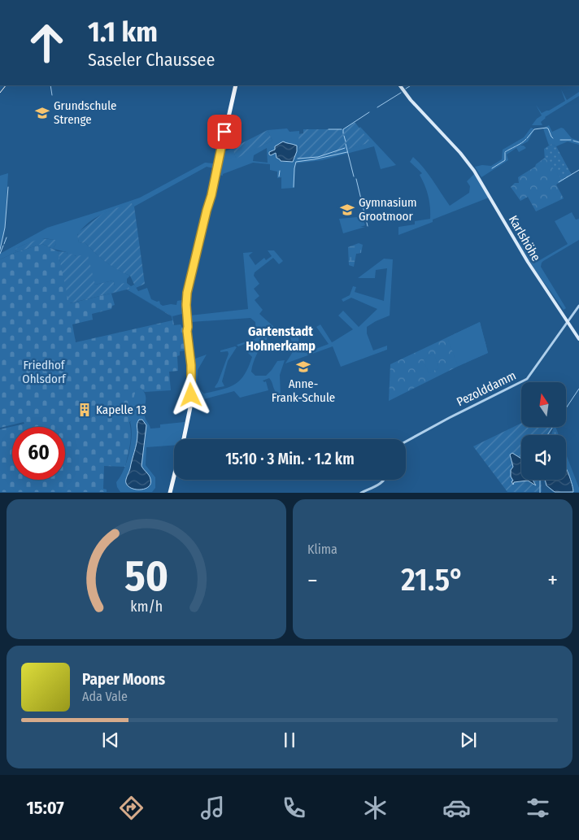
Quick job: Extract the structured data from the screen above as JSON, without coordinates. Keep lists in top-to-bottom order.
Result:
{
  "streets": {
    "main road": ["Karlshöhe"],
    "street": ["Pezolddamm"]
  },
  "crossings": [
    ["Karlshöhe", "Pezolddamm"]
  ],
  "districts": ["Gartenstadt Hohnerkamp"],
  "parks": ["Friedhof Ohlsdorf"],
  "places": {
    "school or university": ["Grundschule Strenge", "Gymnasium Grootmoor", "Anne- Frank-Schule"],
    "building": ["Kapelle 13"]
  },
  "north": "top",
  "page": {
    "turn": ["1.1 km", "Saseler Chaussee"],
    "limit": "60",
    "trip": "15:10 · 3 Min. · 1.2 km",
    "tile": "Klima",
    "heat": ["−", "21.5°", "+"],
    "song": ["Paper Moons", "Ada Vale"],
    "tabs": "15:07",
    "gauge": ["50", "km/h"]
  }
}
